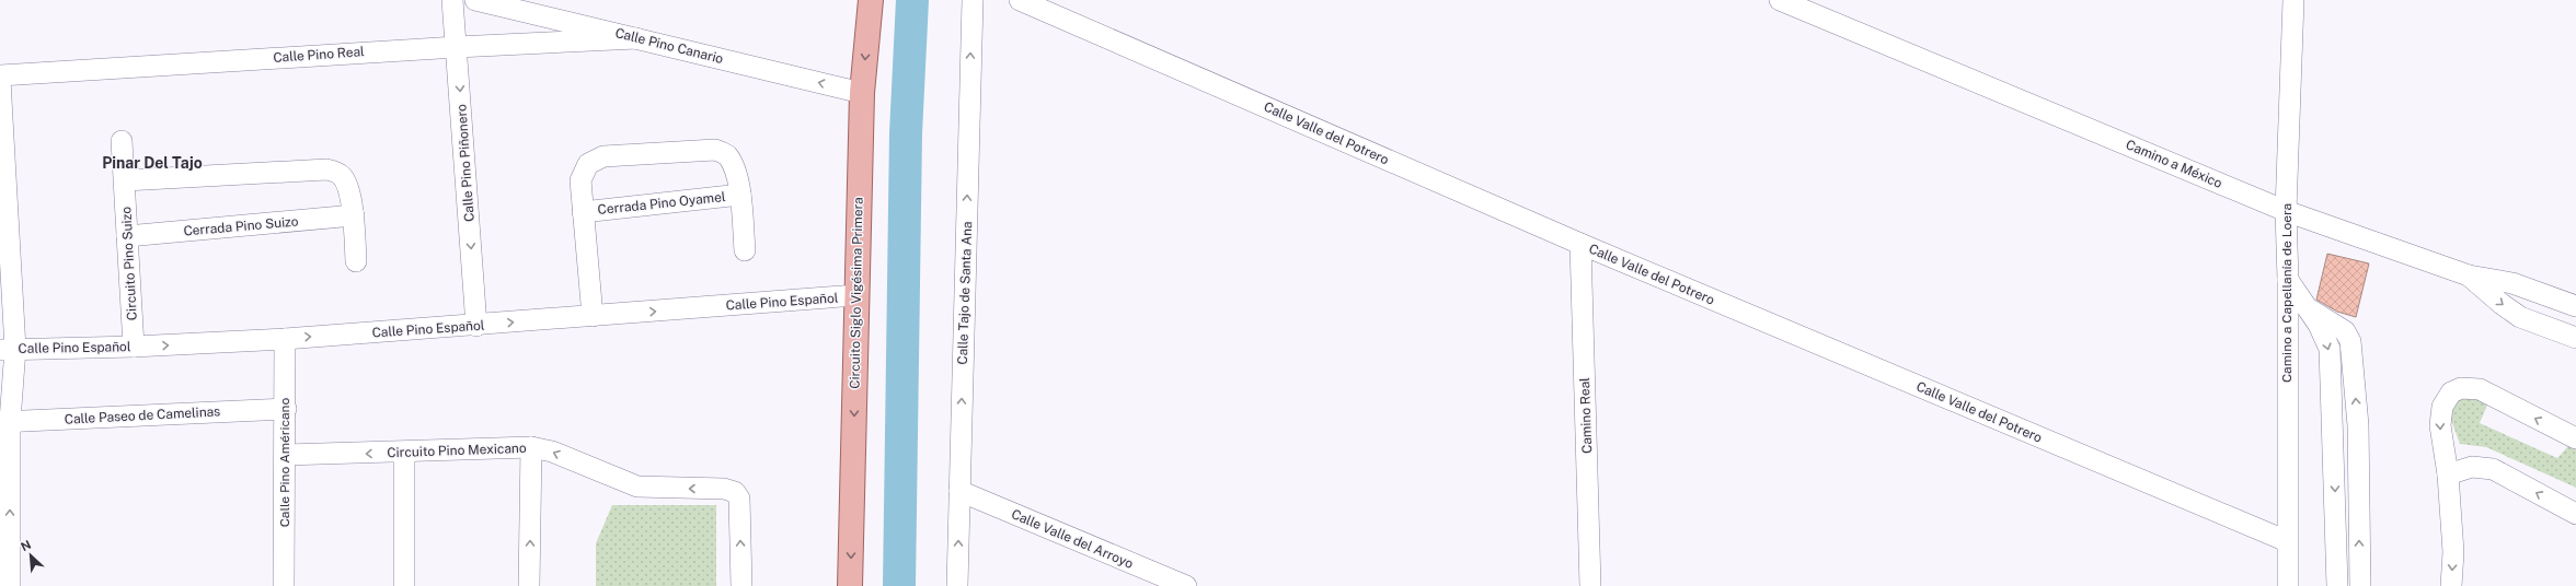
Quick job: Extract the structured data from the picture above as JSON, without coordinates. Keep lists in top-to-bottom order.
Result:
{
  "streets": {
    "main road": ["Circuito Siglo Vigésima Primera"],
    "street": [
      "Calle Pino Canario",
      "Calle Pino Real",
      "Calle Valle del Potrero",
      "Calle Pino Piñonero",
      "Camino a México",
      "Cerrada Pino Oyamel",
      "Cerrada Pino Suizo",
      "Circuito Pino Suizo",
      "Calle Tajo de Santa Ana",
      "Camino a Capellanía de Loera",
      "Calle Pino Español",
      "Calle Paseo de Camelinas",
      "Camino Real",
      "Circuito Pino Mexicano",
      "Calle Pino Américano",
      "Calle Valle del Arroyo"
    ]
  },
  "crossings": [
    ["Calle Pino Canario", "Calle Pino Real"],
    ["Calle Pino Canario", "Circuito Siglo Vigésima Primera"],
    ["Calle Pino Real", "Calle Pino Piñonero"],
    ["Calle Valle del Potrero", "Camino a Capellanía de Loera"],
    ["Calle Valle del Potrero", "Camino Real"],
    ["Calle Pino Piñonero", "Calle Pino Español"],
    ["Camino a México", "Camino a Capellanía de Loera"],
    ["Cerrada Pino Oyamel", "Calle Pino Español"],
    ["Cerrada Pino Suizo", "Circuito Pino Suizo"],
    ["Circuito Pino Suizo", "Calle Pino Español"],
    ["Circuito Siglo Vigésima Primera", "Calle Pino Español"],
    ["Calle Tajo de Santa Ana", "Calle Valle del Arroyo"],
    ["Calle Pino Español", "Calle Pino Américano"],
    ["Calle Paseo de Camelinas", "Calle Pino Américano"],
    ["Circuito Pino Mexicano", "Calle Pino Américano"]
  ],
  "one_way": [
    "Calle Pino Canario",
    "Calle Pino Piñonero",
    "Circuito Siglo Vigésima Primera",
    "Calle Tajo de Santa Ana",
    "Calle Pino Español",
    "Circuito Pino Mexicano"
  ],
  "districts": ["Pinar Del Tajo"],
  "north": "top left"
}
